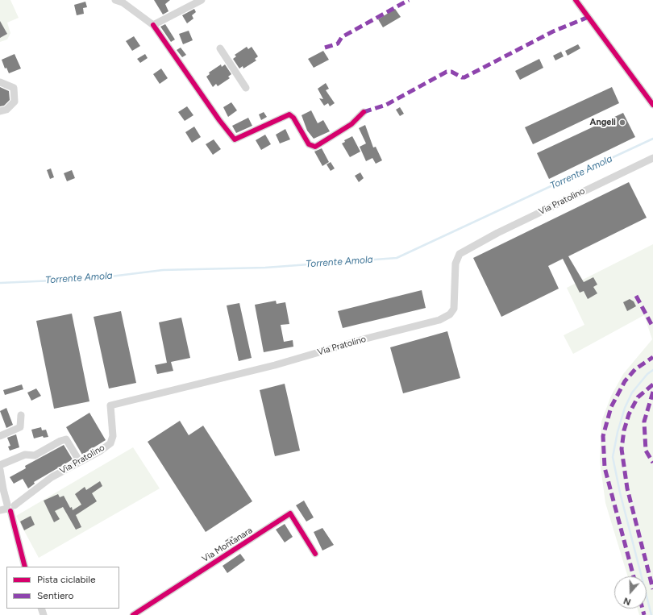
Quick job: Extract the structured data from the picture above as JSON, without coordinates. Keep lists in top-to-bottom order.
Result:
{
  "streets": {
    "street": ["Via Pratolino", "Via Montanara"]
  },
  "water": ["Torrente Amola"],
  "places": ["Angeli"],
  "legend": ["Pista ciclabile", "Sentiero"],
  "north": "bottom"
}
